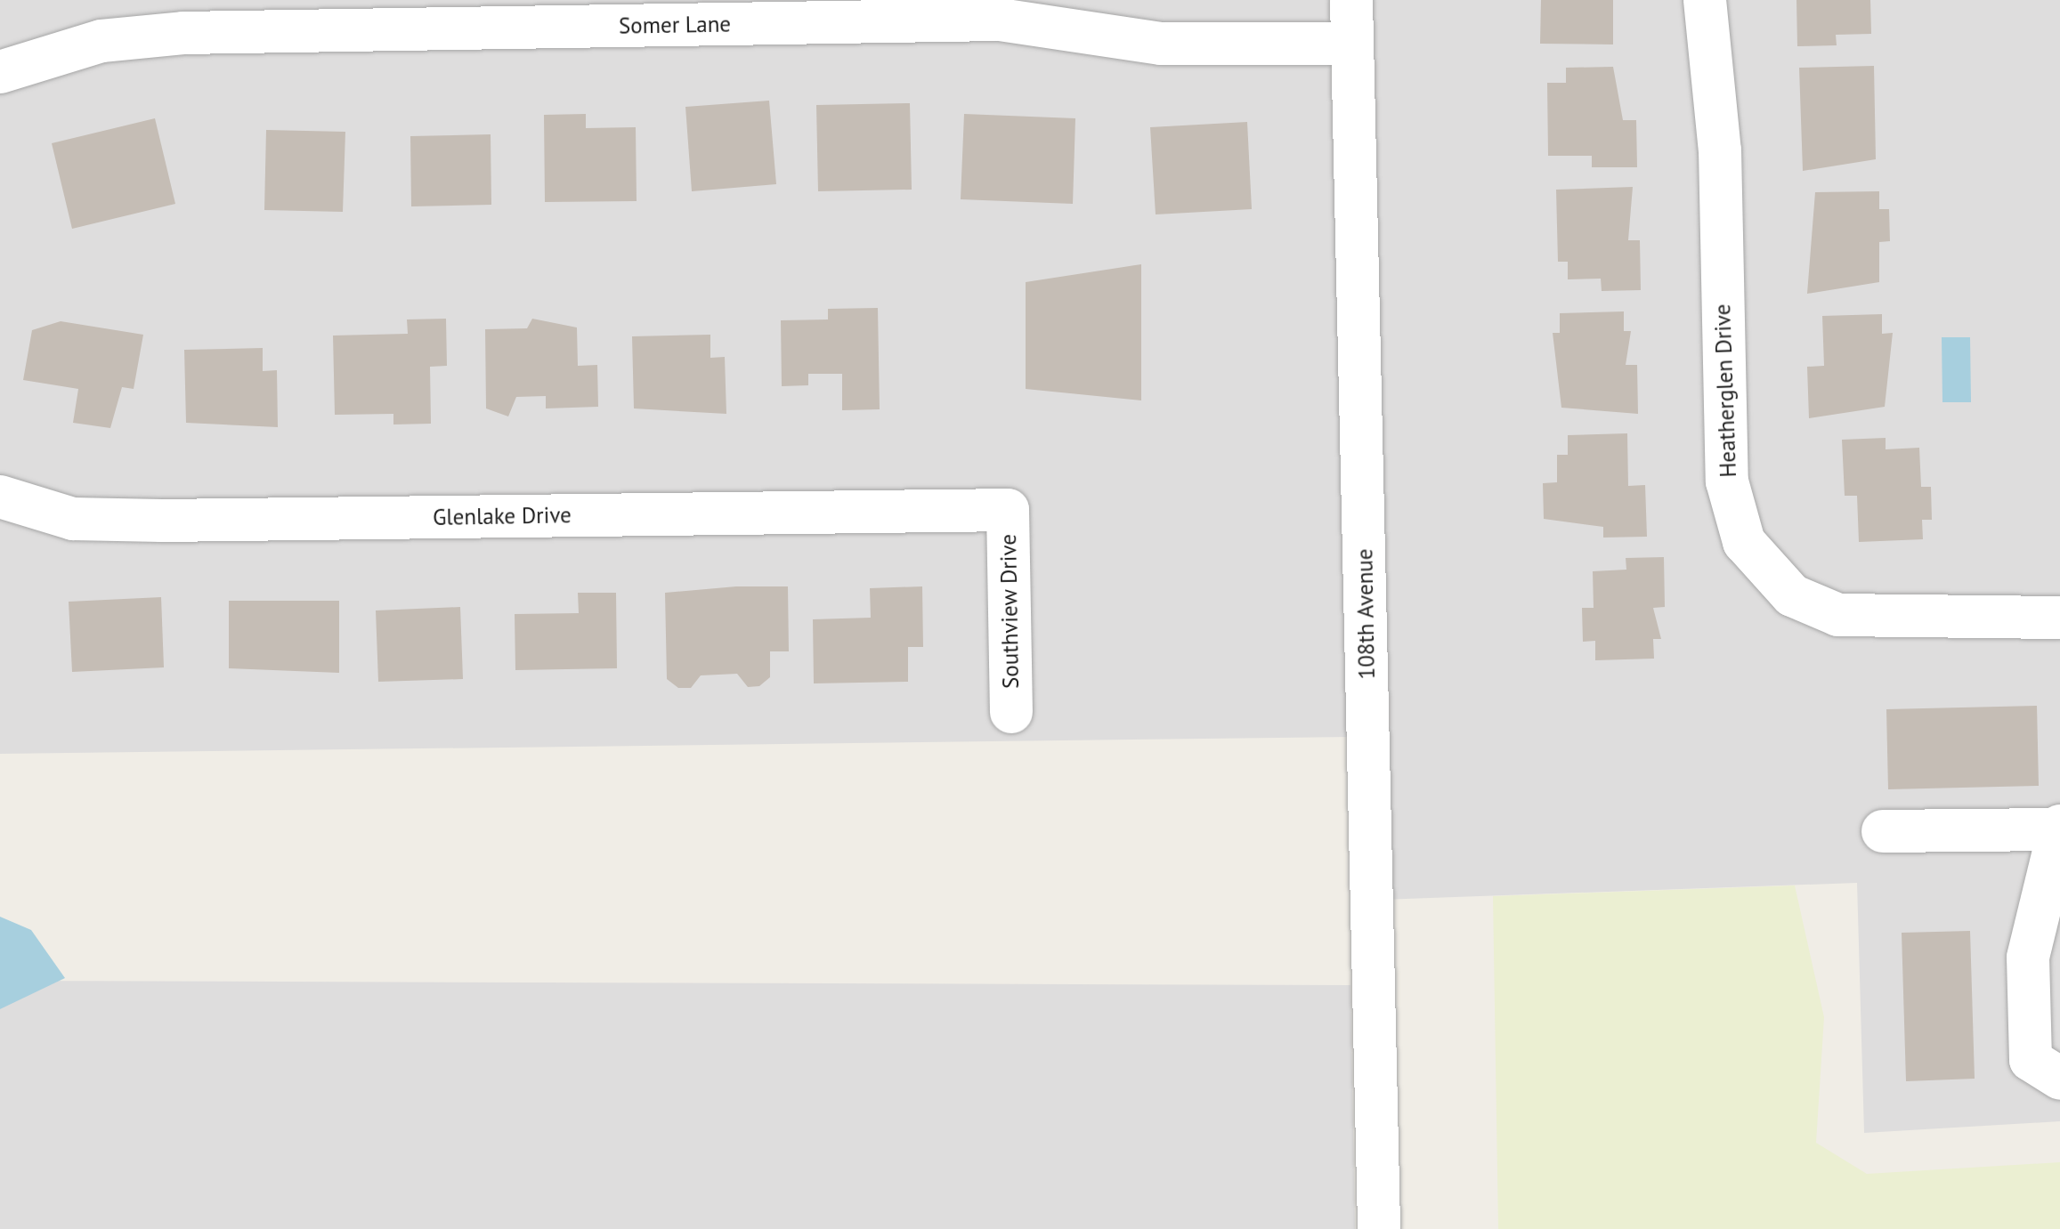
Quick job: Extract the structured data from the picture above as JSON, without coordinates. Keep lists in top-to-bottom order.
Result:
{
  "streets": {
    "street": [
      "Somer Lane",
      "Heatherglen Drive",
      "Glenlake Drive",
      "Southview Drive",
      "108th Avenue"
    ]
  },
  "crossings": [
    ["Somer Lane", "108th Avenue"],
    ["Glenlake Drive", "Southview Drive"]
  ]
}
